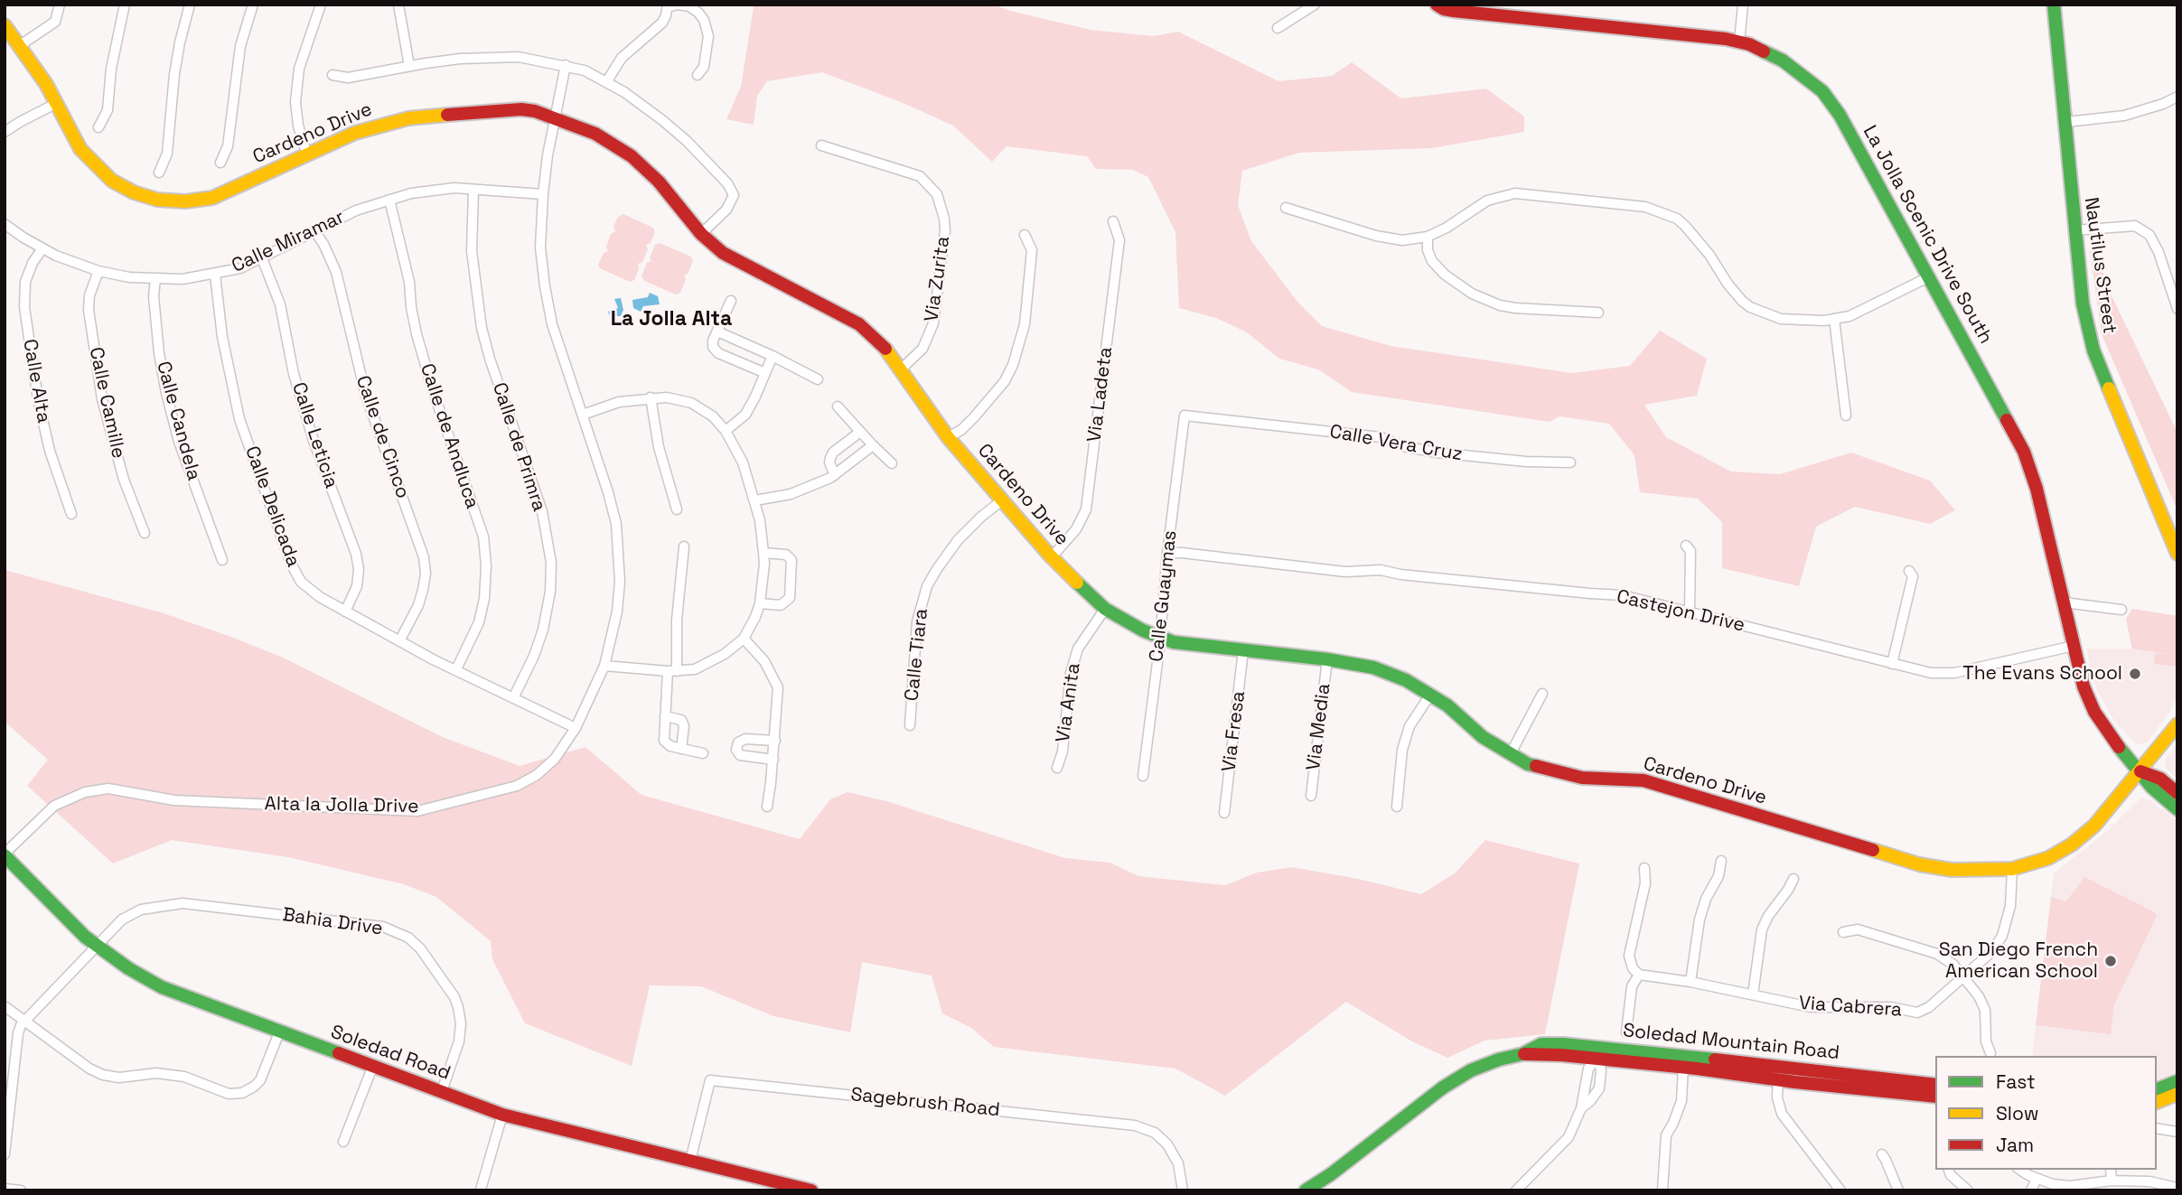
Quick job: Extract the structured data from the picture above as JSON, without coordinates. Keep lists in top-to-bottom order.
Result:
{
  "streets": {
    "street": [
      "Cardeno Drive",
      "La Jolla Scenic Drive South",
      "Calle Miramar",
      "Nautilus Street",
      "Via Zurita",
      "Calle Alta",
      "Via Ladeta",
      "Calle Camille",
      "Calle Candela",
      "Calle Leticia",
      "Calle de Andluca",
      "Calle de Cinco",
      "Calle Vera Cruz",
      "Calle de Primra",
      "Calle Delicada",
      "Calle Guaymas",
      "Castejon Drive",
      "Calle Tiara",
      "Via Anita",
      "Via Media",
      "Via Fresa",
      "Alta la Jolla Drive",
      "Bahia Drive",
      "Via Cabrera",
      "Soledad Mountain Road",
      "Soledad Road",
      "Sagebrush Road"
    ]
  },
  "crossings": [
    ["Cardeno Drive", "La Jolla Scenic Drive South"],
    ["Cardeno Drive", "Via Zurita"],
    ["Cardeno Drive", "Via Ladeta"],
    ["Cardeno Drive", "Calle Guaymas"],
    ["Cardeno Drive", "Calle Tiara"],
    ["Cardeno Drive", "Via Anita"],
    ["Cardeno Drive", "Via Media"],
    ["Cardeno Drive", "Via Fresa"],
    ["Cardeno Drive", "Alta la Jolla Drive"],
    ["Cardeno Drive", "Via Cabrera"],
    ["La Jolla Scenic Drive South", "Castejon Drive"],
    ["Calle Miramar", "Calle Alta"],
    ["Calle Miramar", "Calle Camille"],
    ["Calle Miramar", "Calle Candela"],
    ["Calle Miramar", "Calle Leticia"],
    ["Calle Miramar", "Calle de Andluca"],
    ["Calle Miramar", "Calle de Cinco"],
    ["Calle Miramar", "Calle de Primra"],
    ["Calle Miramar", "Calle Delicada"],
    ["Calle Miramar", "Alta la Jolla Drive"],
    ["Calle Leticia", "Calle Delicada"],
    ["Calle de Andluca", "Calle Delicada"],
    ["Calle de Cinco", "Calle Delicada"],
    ["Calle Vera Cruz", "Calle Guaymas"],
    ["Calle de Primra", "Calle Delicada"],
    ["Calle Delicada", "Alta la Jolla Drive"],
    ["Calle Guaymas", "Castejon Drive"],
    ["Alta la Jolla Drive", "Soledad Road"],
    ["Bahia Drive", "Soledad Road"],
    ["Soledad Road", "Sagebrush Road"]
  ],
  "districts": ["La Jolla Alta"],
  "places": ["The Evans School", "San Diego French American School"],
  "legend": ["Fast", "Slow", "Jam"]
}
